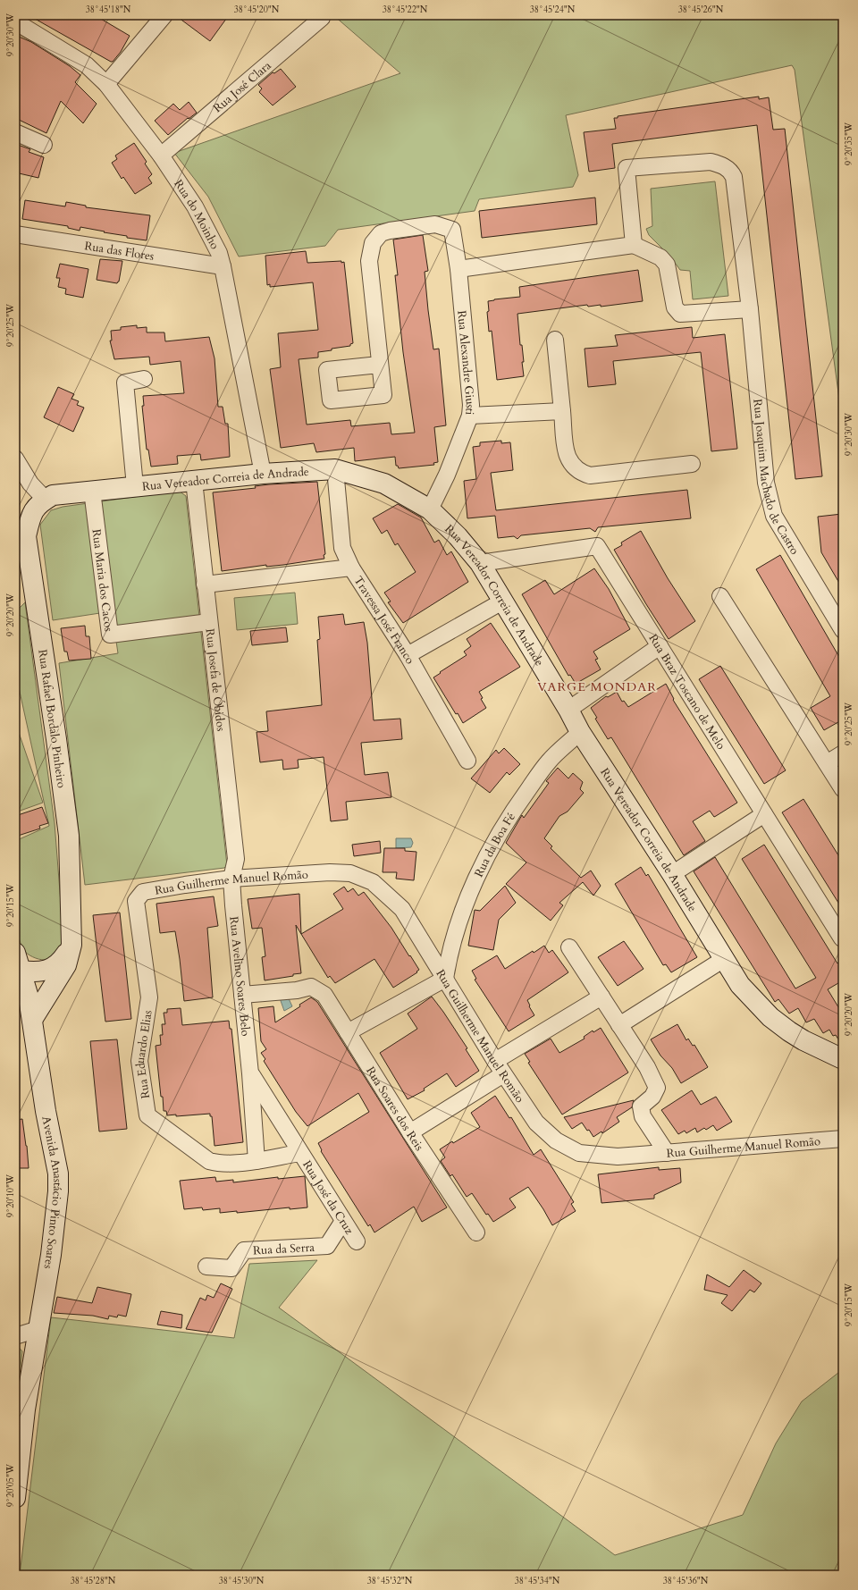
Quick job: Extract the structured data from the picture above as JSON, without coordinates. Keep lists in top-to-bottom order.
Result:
{
  "streets": {
    "street": [
      "Rua José Clara",
      "Rua do Moinho",
      "Rua das Flores",
      "Rua Alexandre Giusti",
      "Rua Joaquim Machado de Castro",
      "Rua Vereador Correia de Andrade",
      "Rua Maria dos Cacos",
      "Travessa José Franco",
      "Rua Josefa de Óbidos",
      "Rua Braz Toscano de Melo",
      "Rua Rafael Bordalo Pinheiro",
      "Rua da Boa Fé",
      "Rua Guilherme Manuel Romão",
      "Rua Avelino Soares Belo",
      "Rua Eduardo Elias",
      "Rua Soares dos Reis",
      "Avenida Anastácio Pinto Soares",
      "Rua José da Cruz",
      "Rua da Serra"
    ]
  },
  "crossings": [
    ["Rua José Clara", "Rua do Moinho"],
    ["Rua do Moinho", "Rua das Flores"],
    ["Rua do Moinho", "Rua Vereador Correia de Andrade"],
    ["Rua Alexandre Giusti", "Rua Vereador Correia de Andrade"],
    ["Rua Vereador Correia de Andrade", "Rua Maria dos Cacos"],
    ["Rua Vereador Correia de Andrade", "Travessa José Franco"],
    ["Rua Vereador Correia de Andrade", "Rua Josefa de Óbidos"],
    ["Rua Vereador Correia de Andrade", "Rua Braz Toscano de Melo"],
    ["Rua Vereador Correia de Andrade", "Rua Rafael Bordalo Pinheiro"],
    ["Rua Vereador Correia de Andrade", "Rua da Boa Fé"],
    ["Rua Maria dos Cacos", "Rua Josefa de Óbidos"],
    ["Rua Josefa de Óbidos", "Rua Guilherme Manuel Romão"],
    ["Rua Josefa de Óbidos", "Rua Avelino Soares Belo"],
    ["Rua Rafael Bordalo Pinheiro", "Avenida Anastácio Pinto Soares"],
    ["Rua da Boa Fé", "Rua Guilherme Manuel Romão"],
    ["Rua Guilherme Manuel Romão", "Rua Avelino Soares Belo"],
    ["Rua Guilherme Manuel Romão", "Rua Eduardo Elias"],
    ["Rua Avelino Soares Belo", "Rua Eduardo Elias"],
    ["Rua Avelino Soares Belo", "Rua Soares dos Reis"],
    ["Rua Avelino Soares Belo", "Rua José da Cruz"],
    ["Rua Eduardo Elias", "Rua José da Cruz"],
    ["Rua José da Cruz", "Rua da Serra"]
  ],
  "districts": ["VARGE MONDAR"],
  "coordinates": [
    "38°45'18\"N",
    "38°45'20\"N",
    "38°45'22\"N",
    "38°45'24\"N",
    "38°45'26\"N",
    "9°20'30\"W",
    "9°20'35\"W",
    "9°20'25\"W",
    "9°20'20\"W",
    "9°20'15\"W",
    "9°20'10\"W",
    "9°20'05\"W",
    "38°45'28\"N",
    "38°45'30\"N",
    "38°45'32\"N",
    "38°45'34\"N",
    "38°45'36\"N"
  ]
}
